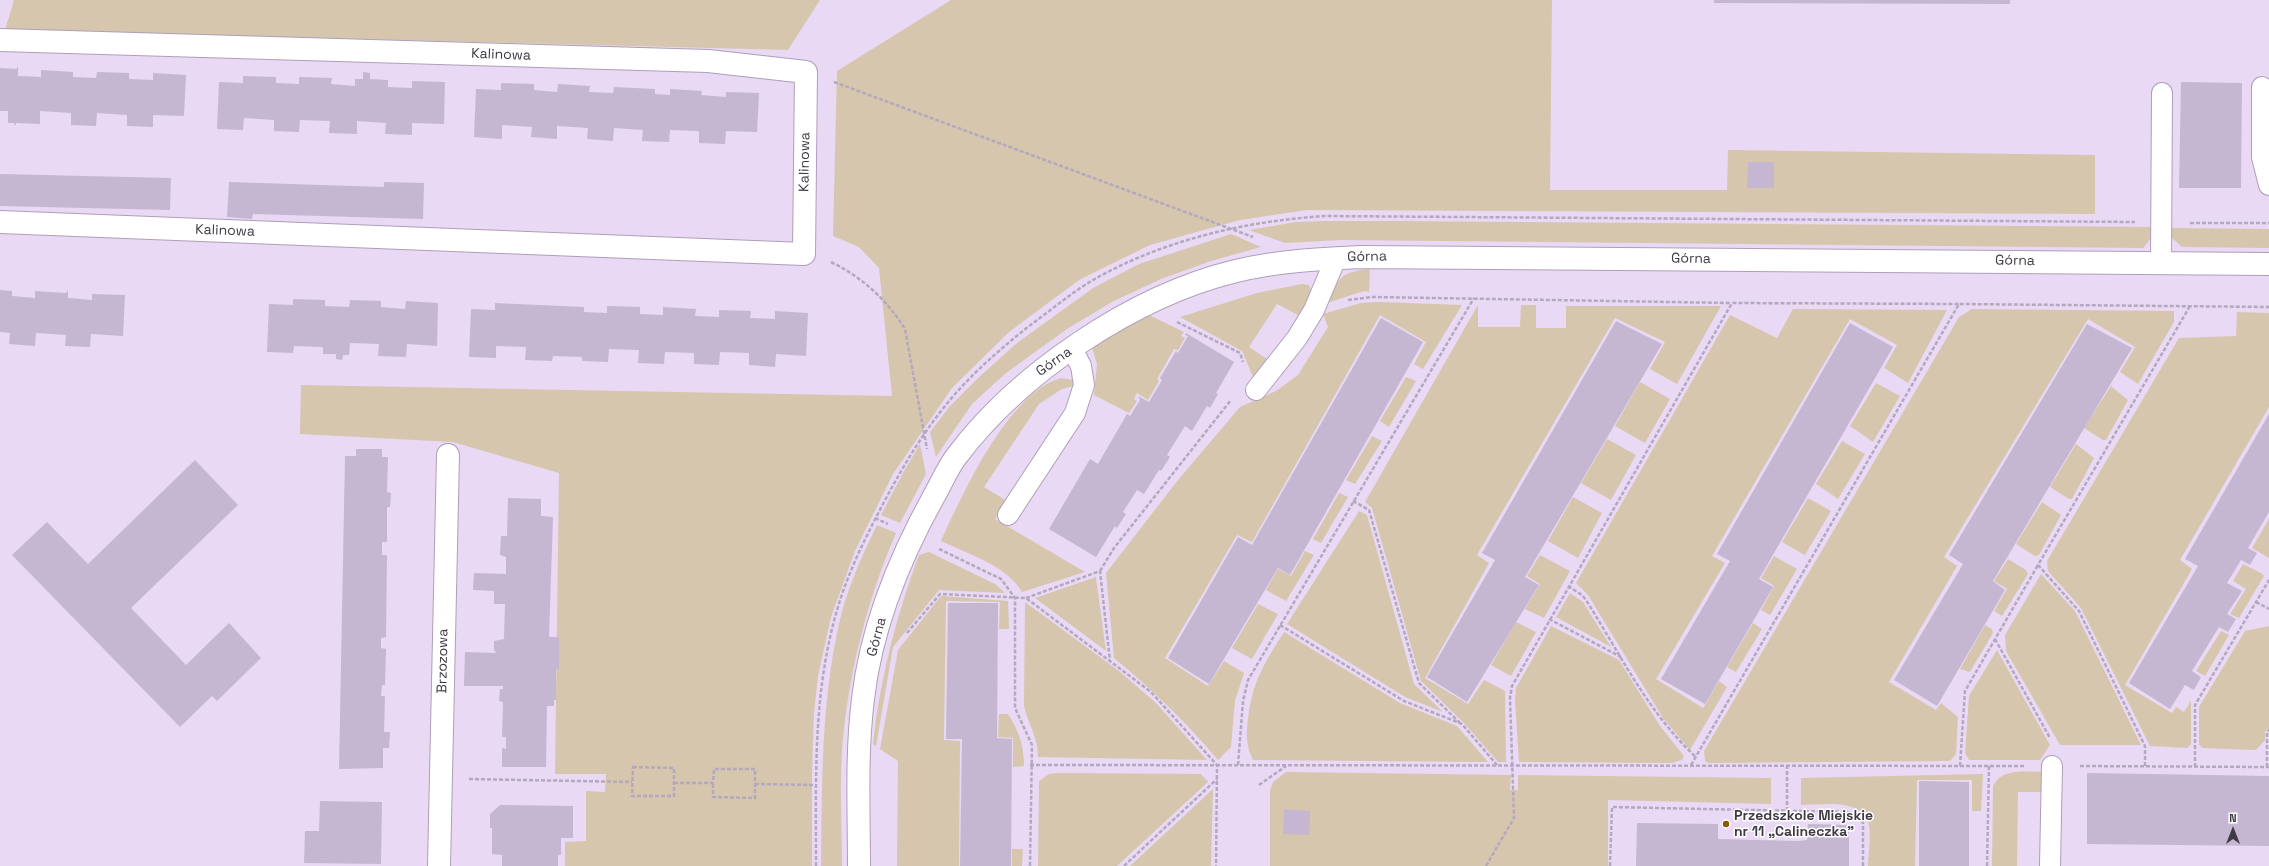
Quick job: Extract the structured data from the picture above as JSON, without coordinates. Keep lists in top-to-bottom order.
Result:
{
  "streets": {
    "street": ["Kalinowa", "Górna", "Brzozowa"]
  },
  "places": ["Przedszkole Miejskie nr 11 „Calineczka”"],
  "north": "top"
}
